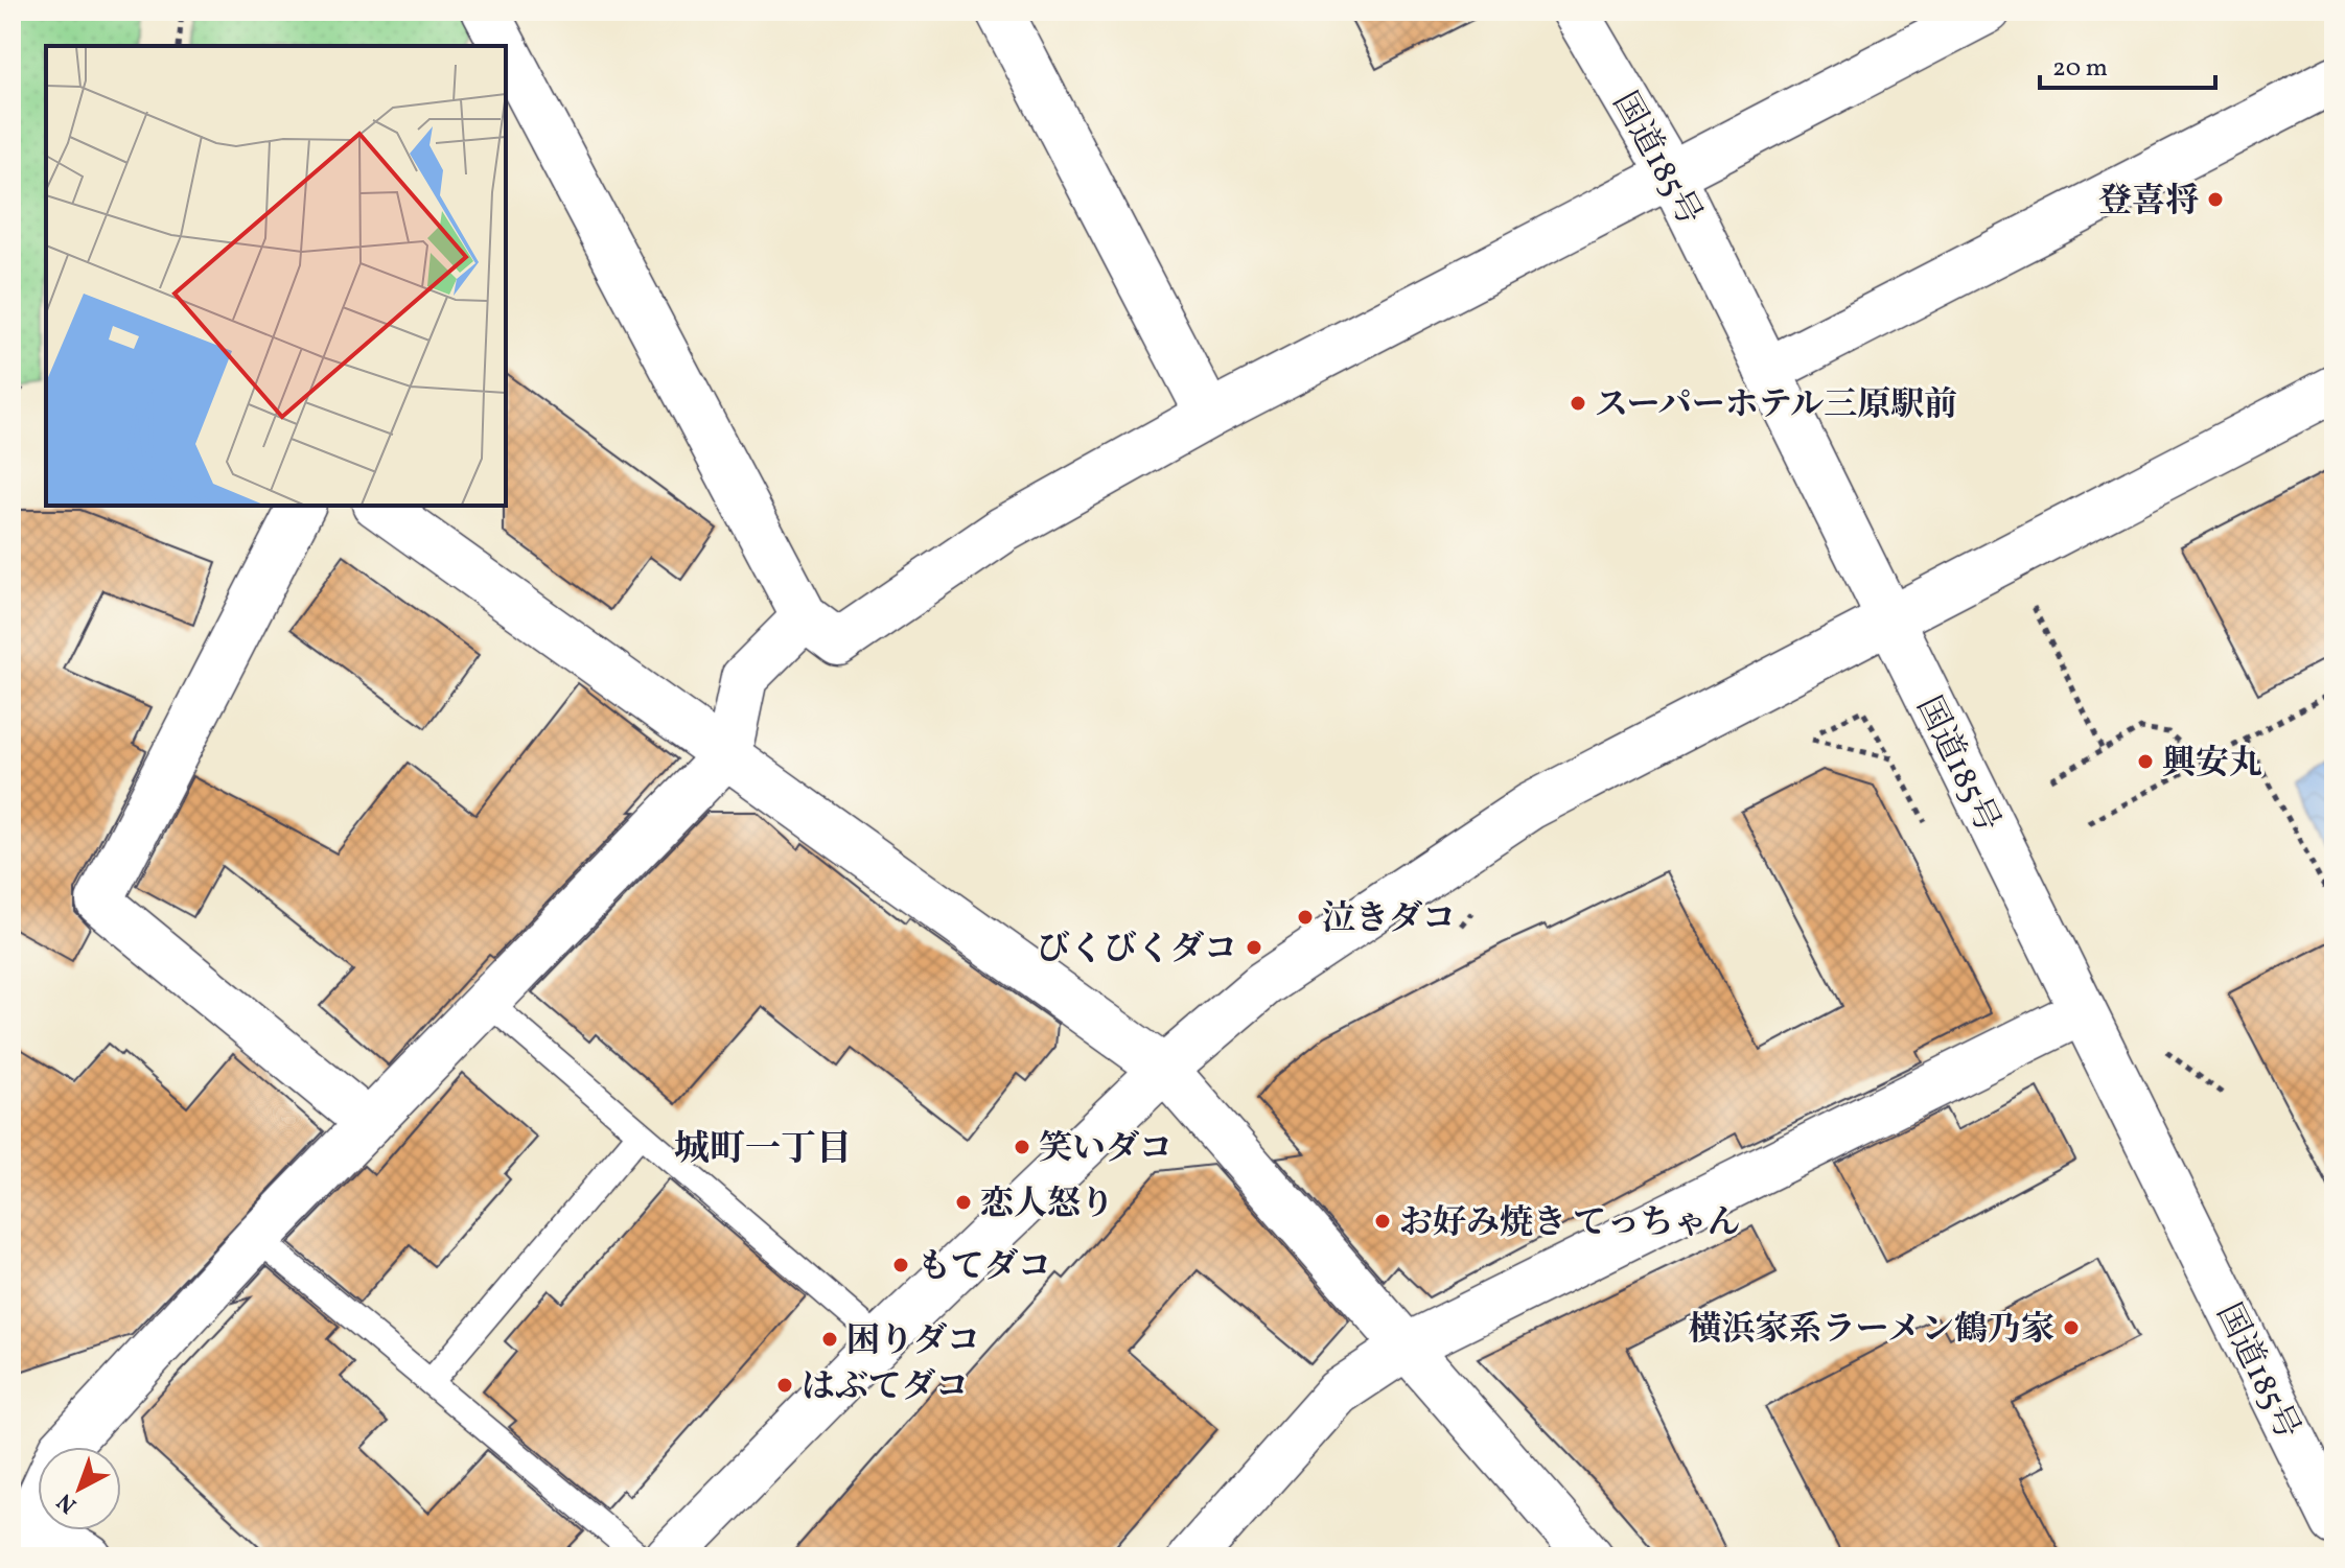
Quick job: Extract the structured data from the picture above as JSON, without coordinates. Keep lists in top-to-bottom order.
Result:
{
  "streets": {
    "main road": ["国道185号"]
  },
  "districts": ["城町一丁目"],
  "places": [
    "登喜将",
    "スーパーホテル三原駅前",
    "興安丸",
    "泣きダコ",
    "びくびくダコ",
    "笑いダコ",
    "恋人怒り",
    "お好み焼き てっちゃん",
    "もてダコ",
    "横浜家系ラーメン鶴乃家",
    "困りダコ",
    "はぶてダコ"
  ],
  "scale_bar": "20 m",
  "north": "bottom left"
}
